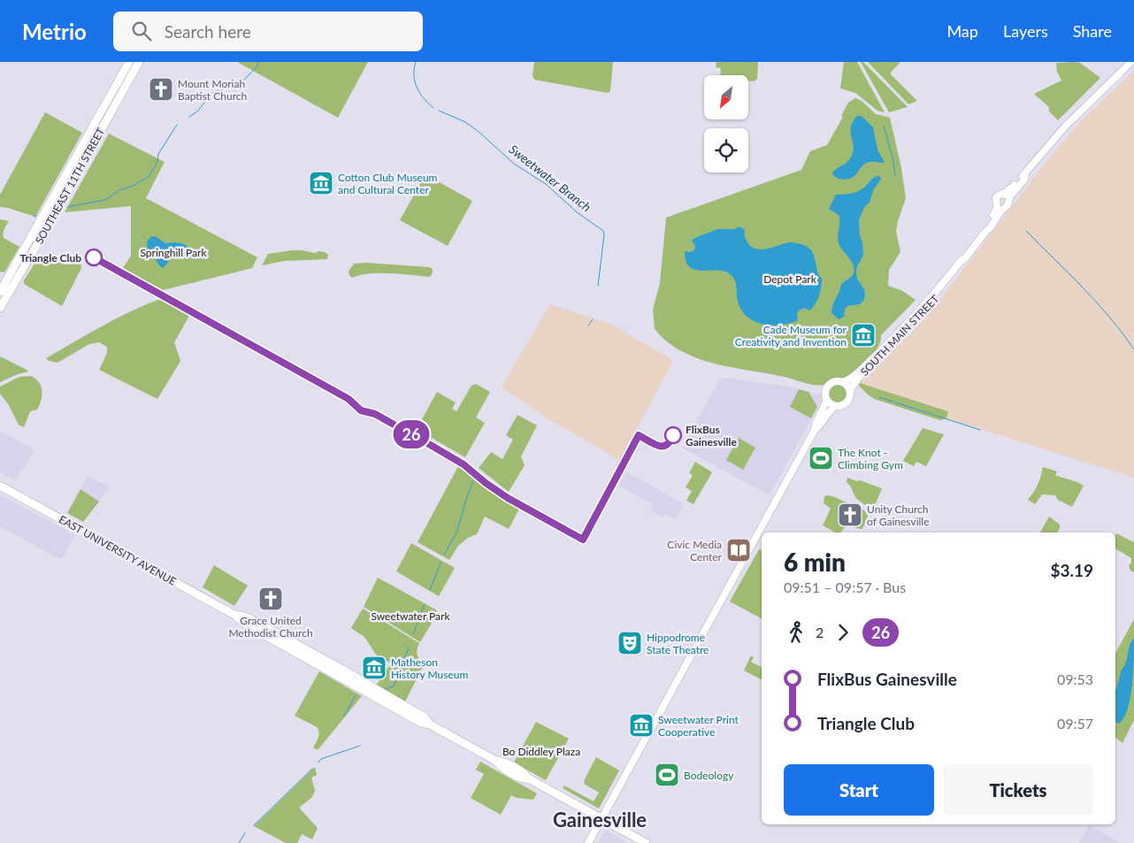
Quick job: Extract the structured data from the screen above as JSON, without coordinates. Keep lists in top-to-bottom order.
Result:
{
  "streets": {
    "main road": ["SOUTHEAST 11TH STREET", "SOUTH MAIN STREET", "EAST UNIVERSITY AVENUE"]
  },
  "districts": ["Gainesville"],
  "water": ["Sweetwater Branch"],
  "parks": [
    "Springhill Park",
    "Depot Park",
    "Sweetwater Park",
    "Bo Diddley Plaza"
  ],
  "places": {
    "church": ["Mount Moriah Baptist Church", "Unity Church of Gainesville", "Grace United Methodist Church"],
    "museum": [
      "Cotton Club Museum and Cultural Center",
      "Cade Museum for Creativity and Invention",
      "Matheson History Museum",
      "Sweetwater Print Cooperative"
    ],
    "other": ["Triangle Club", "FlixBus Gainesville"],
    "sports": ["The Knot - Climbing Gym", "Bodeology"],
    "library": ["Civic Media Center"],
    "theatre": ["Hippodrome State Theatre"]
  },
  "lines": ["bus line 26"],
  "north": "bottom left",
  "page": {
    "header": "Metrio",
    "search": "Search here",
    "nav": ["Map", "Layers", "Share"],
    "on_map": "26",
    "heading": ["6 min", "09:51 – 09:57 · Bus", "$3.19"],
    "legs": ["2", "26"],
    "list": [
      {
        "name": "FlixBus Gainesville",
        "value": "09:53"
      },
      {
        "name": "Triangle Club",
        "value": "09:57"
      }
    ],
    "buttons": ["Start", "Tickets"]
  }
}
